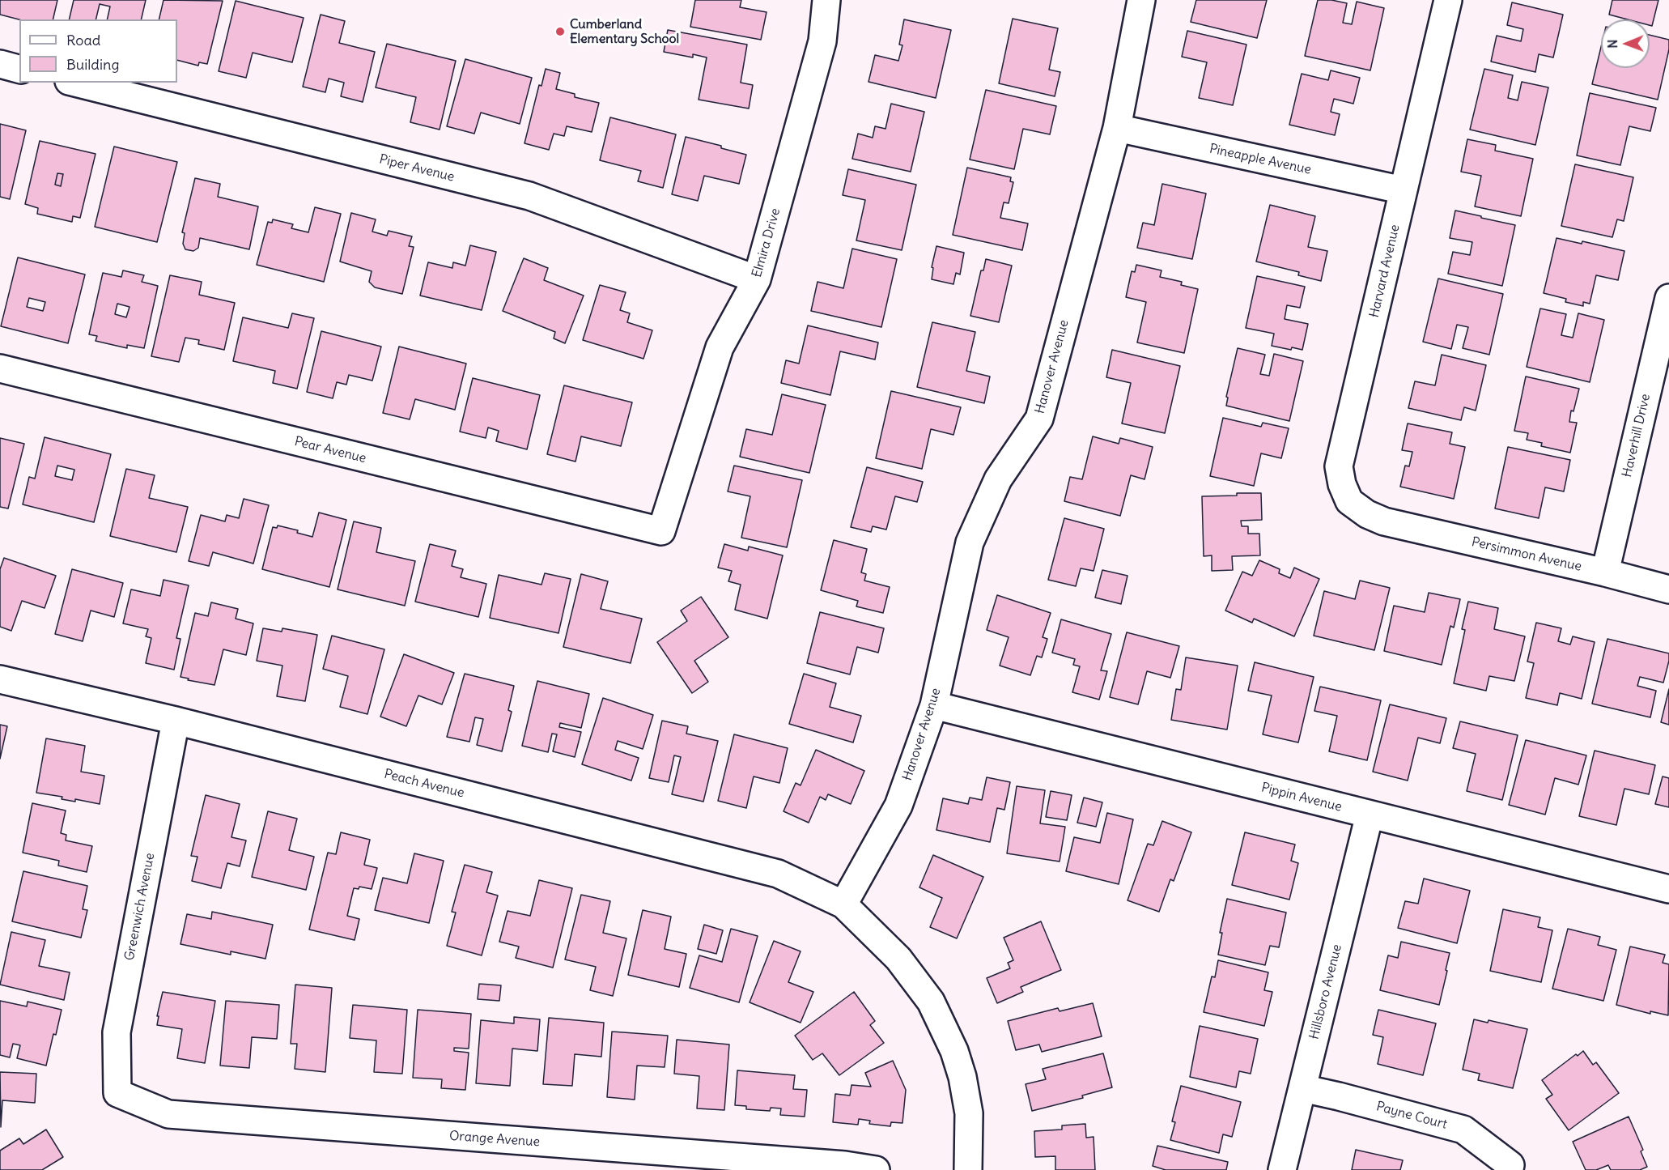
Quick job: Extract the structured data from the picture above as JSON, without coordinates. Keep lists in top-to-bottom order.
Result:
{
  "streets": {
    "street": [
      "Pineapple Avenue",
      "Piper Avenue",
      "Elmira Drive",
      "Harvard Avenue",
      "Hanover Avenue",
      "Haverhill Drive",
      "Pear Avenue",
      "Persimmon Avenue",
      "Peach Avenue",
      "Pippin Avenue",
      "Greenwich Avenue",
      "Hillsboro Avenue",
      "Payne Court",
      "Orange Avenue"
    ]
  },
  "crossings": [
    ["Pineapple Avenue", "Harvard Avenue"],
    ["Pineapple Avenue", "Hanover Avenue"],
    ["Piper Avenue", "Elmira Drive"],
    ["Elmira Drive", "Pear Avenue"],
    ["Harvard Avenue", "Persimmon Avenue"],
    ["Hanover Avenue", "Peach Avenue"],
    ["Hanover Avenue", "Pippin Avenue"],
    ["Haverhill Drive", "Persimmon Avenue"],
    ["Peach Avenue", "Greenwich Avenue"],
    ["Pippin Avenue", "Hillsboro Avenue"],
    ["Greenwich Avenue", "Orange Avenue"],
    ["Hillsboro Avenue", "Payne Court"]
  ],
  "places": ["Cumberland Elementary School"],
  "legend": ["Road", "Building"],
  "north": "left"
}
